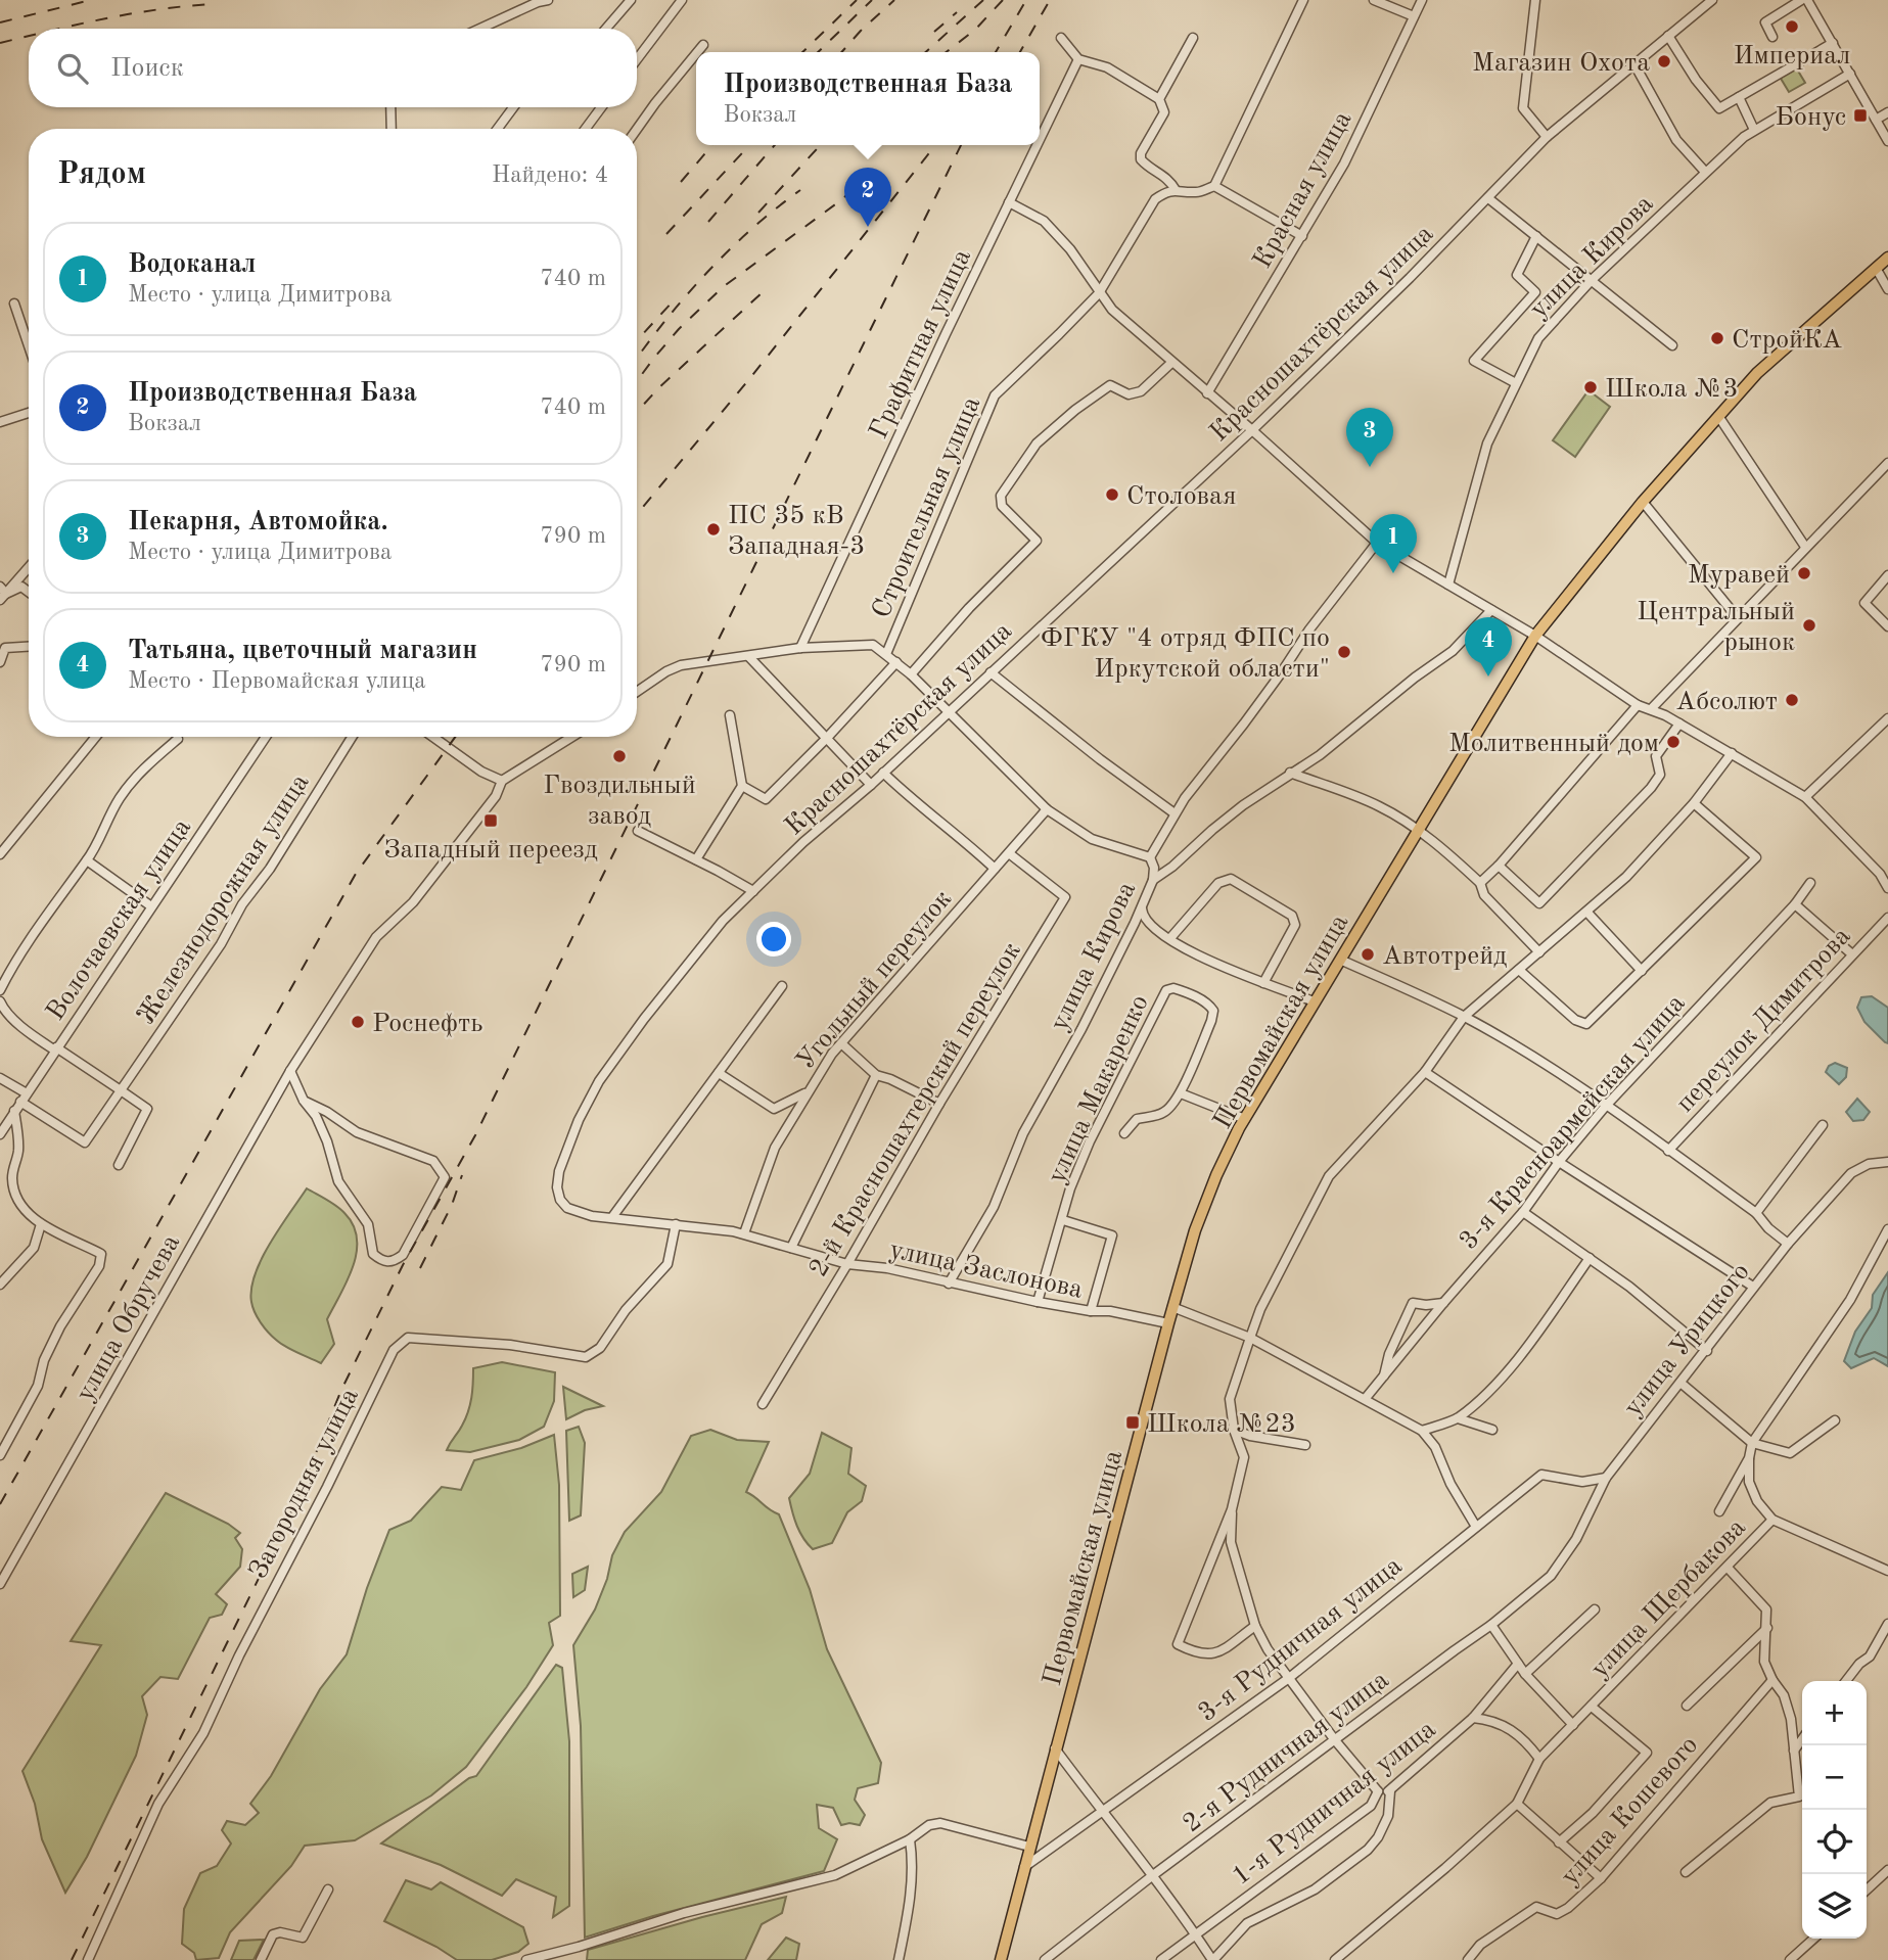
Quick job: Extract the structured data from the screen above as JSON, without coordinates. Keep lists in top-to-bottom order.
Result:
{
  "streets": {
    "main road": ["Первомайская улица"],
    "street": [
      "Красная улица",
      "улица Кирова",
      "Красношахтёрская улица",
      "Графитная улица",
      "Строительная улица",
      "Железнодорожная улица",
      "Волочаевская улица",
      "Угольный переулок",
      "переулок Димитрова",
      "улица Макаренко",
      "2-й Красношахтерский переулок",
      "3-я Красноармейская улица",
      "улица Заслонова",
      "улица Обручева",
      "улица Урицкого",
      "Загородняя улица",
      "улица Щербакова",
      "3-я Рудничная улица",
      "2-я Рудничная улица",
      "1-я Рудничная улица",
      "улица Кошевого"
    ]
  },
  "crossings": [
    ["улица Кирова", "улица Заслонова"],
    ["Красношахтёрская улица", "улица Заслонова"],
    ["Железнодорожная улица", "Волочаевская улица"],
    ["Угольный переулок", "2-й Красношахтерский переулок"],
    ["Угольный переулок", "улица Заслонова"],
    ["Первомайская улица", "улица Заслонова"],
    ["Первомайская улица", "3-я Рудничная улица"],
    ["улица Макаренко", "улица Заслонова"],
    ["2-й Красношахтерский переулок", "улица Заслонова"],
    ["улица Заслонова", "Загородняя улица"],
    ["улица Урицкого", "3-я Рудничная улица"],
    ["улица Урицкого", "2-я Рудничная улица"]
  ],
  "places": {
    "other": [
      "Империал",
      "Магазин Охота",
      "СтройКА",
      "Школа №3",
      "Столовая",
      "ПС 35 кВ Западная-3",
      "Муравей",
      "Центральный рынок",
      "ФГКУ \"4 отряд ФПС по Иркутской области\"",
      "Абсолют",
      "Молитвенный дом",
      "Гвоздильный завод",
      "Автотрейд",
      "Роснефть"
    ],
    "transit": ["Бонус", "Западный переезд", "Школа №23"]
  },
  "page": {
    "search": "Поиск",
    "popup": ["Производственная База", "Вокзал"],
    "heading": ["Рядом", "Найдено: 4"],
    "pins": [
      "2",
      "3",
      "1",
      "4"
    ],
    "list": [
      {
        "mark": "1",
        "name": "Водоканал",
        "note": "Место · улица Димитрова",
        "value": "740 m"
      },
      {
        "mark": "2",
        "name": "Производственная База",
        "note": "Вокзал",
        "value": "740 m"
      },
      {
        "mark": "3",
        "name": "Пекарня, Автомойка.",
        "note": "Место · улица Димитрова",
        "value": "790 m"
      },
      {
        "mark": "4",
        "name": "Татьяна, цветочный магазин",
        "note": "Место · Первомайская улица",
        "value": "790 m"
      }
    ],
    "map_buttons": ["+", "−"]
  }
}
